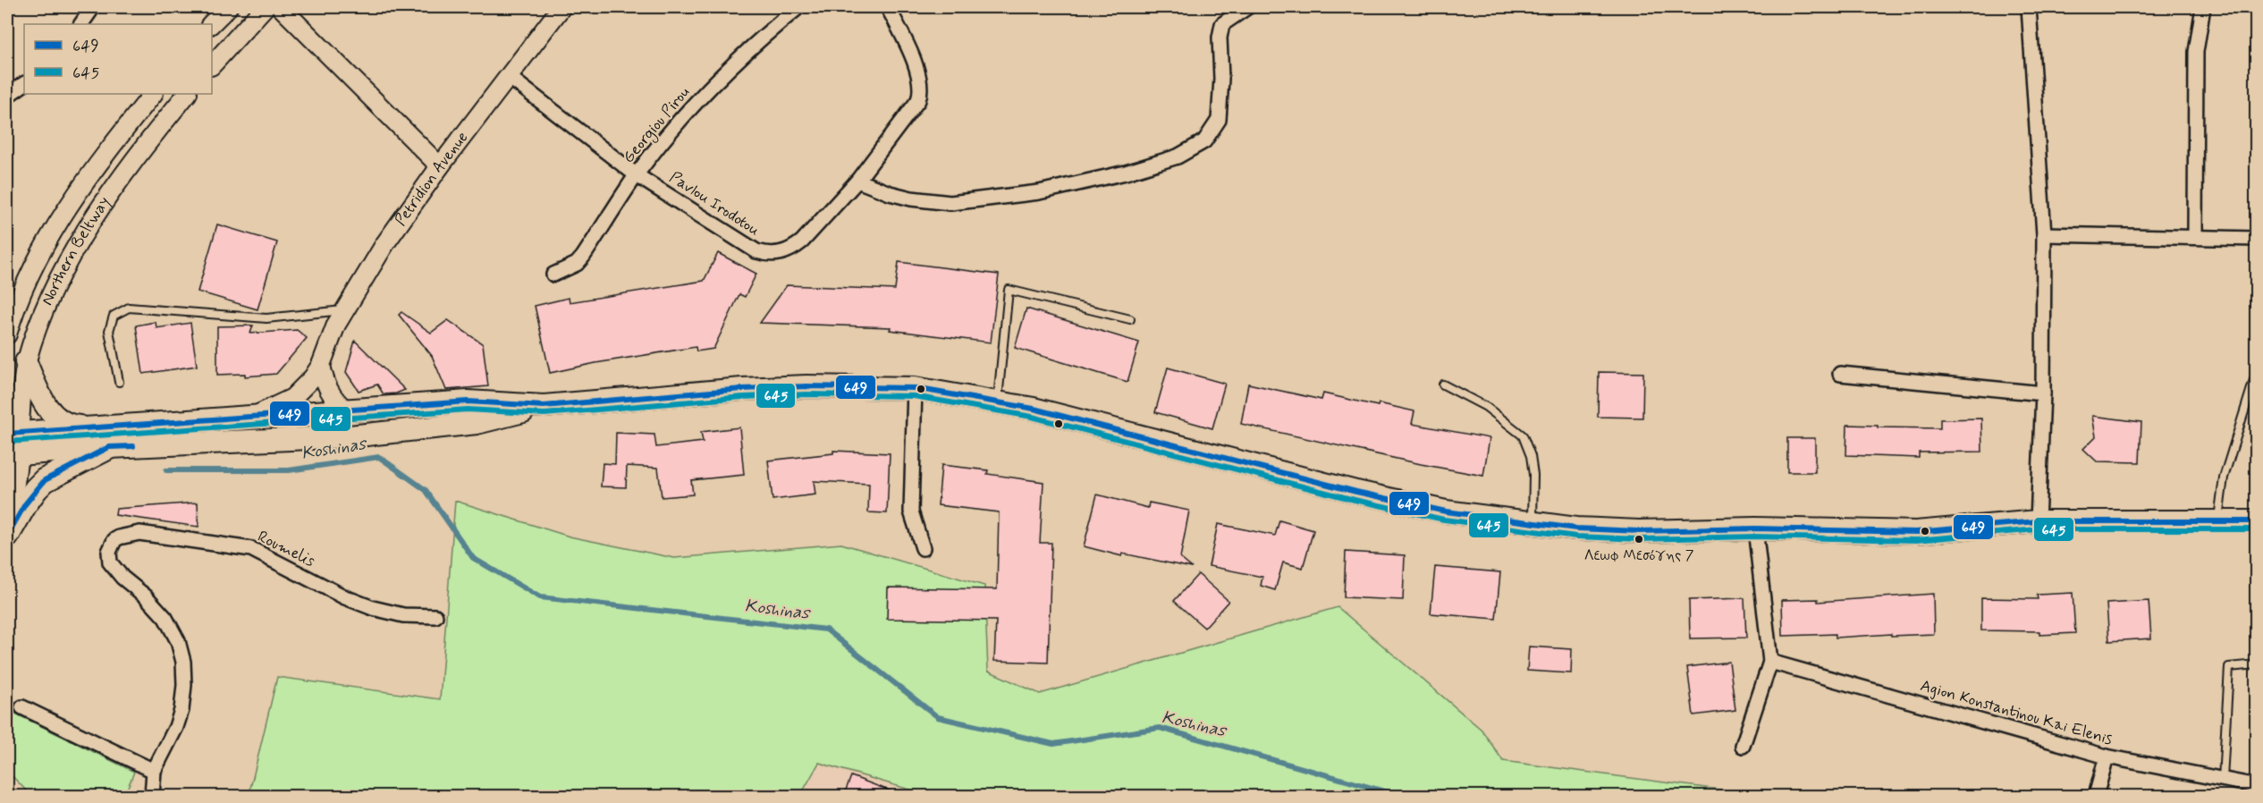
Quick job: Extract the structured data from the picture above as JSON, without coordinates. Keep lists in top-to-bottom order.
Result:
{
  "streets": {
    "street": [
      "Georgiou Pirou",
      "Petridion Avenue",
      "Pavlou Irodotou",
      "Northern Beltway",
      "Roumelis",
      "Agion Konstantinou Kai Elenis"
    ]
  },
  "crossings": [
    ["Georgiou Pirou", "Pavlou Irodotou"],
    ["Petridion Avenue", "Pavlou Irodotou"]
  ],
  "water": ["Koshinas"],
  "places": ["Λεωφ Μεσόγης 7"],
  "lines": ["transit line 649", "transit line 645"],
  "legend": ["649", "645"]
}
